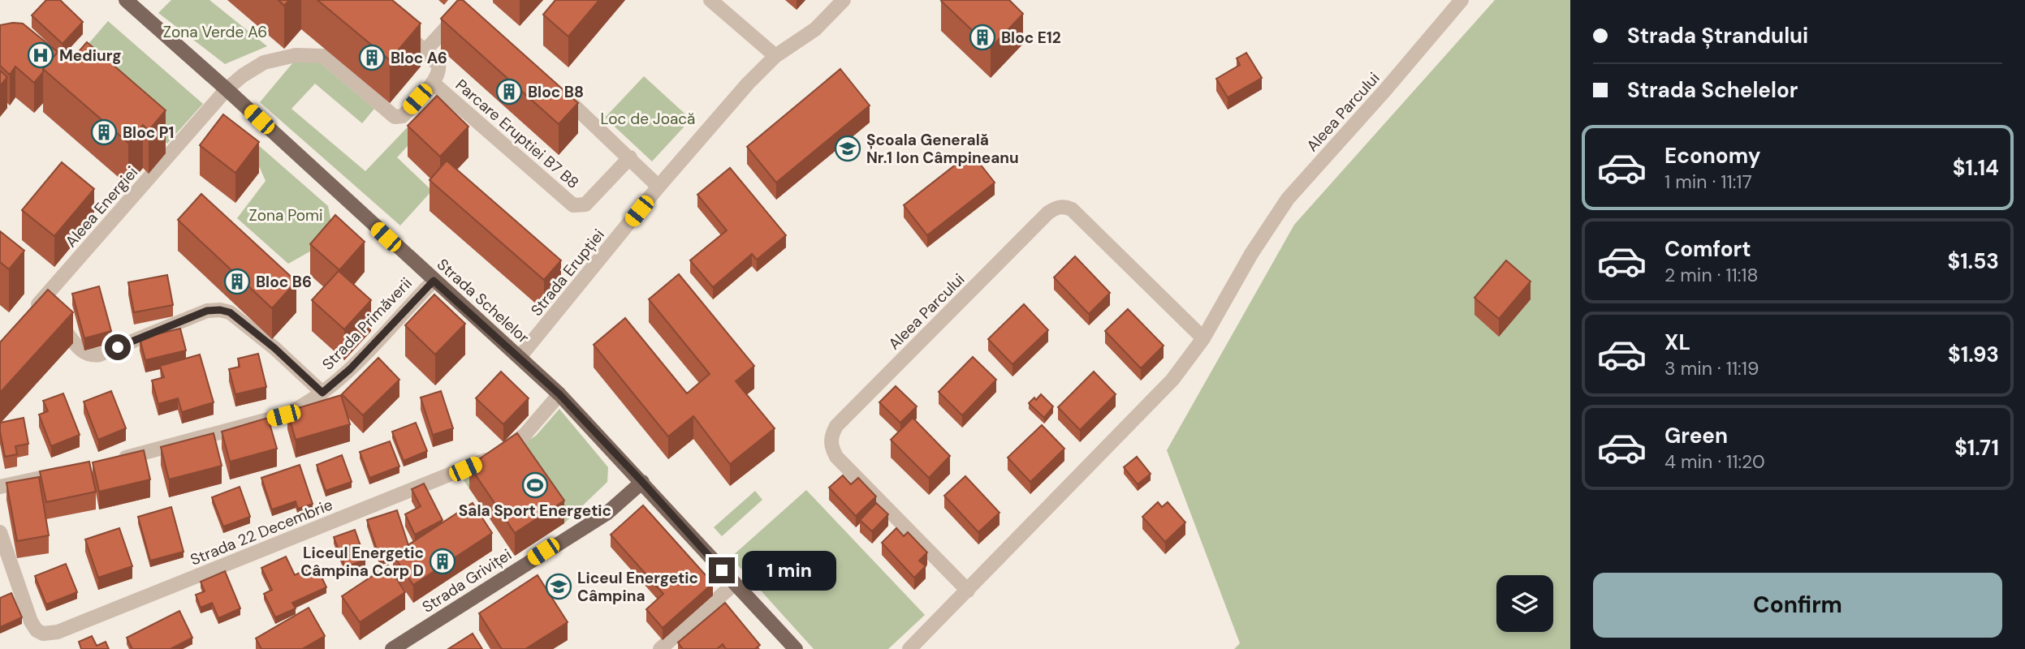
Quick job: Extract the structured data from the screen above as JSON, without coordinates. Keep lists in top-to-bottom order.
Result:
{
  "streets": {
    "main road": ["Strada Schelelor", "Strada Griviței"],
    "street": [
      "Aleea Parcului",
      "Parcare Eruptiei B7 B8",
      "Aleea Energiei",
      "Strada Erupției",
      "Strada Primăverii",
      "Strada 22 Decembrie"
    ]
  },
  "crossings": [
    ["Parcare Eruptiei B7 B8", "Aleea Energiei"],
    ["Aleea Energiei", "Strada Schelelor"],
    ["Strada Erupției", "Strada Schelelor"],
    ["Strada Schelelor", "Strada Primăverii"],
    ["Strada Schelelor", "Strada 22 Decembrie"],
    ["Strada Schelelor", "Strada Griviței"]
  ],
  "parks": ["Zona Verde A6", "Loc de Joacă", "Zona Pomi"],
  "places": {
    "building": [
      "Bloc E12",
      "Bloc A6",
      "Bloc B8",
      "Bloc P1",
      "Bloc B6",
      "Liceul Energetic Câmpina Corp D"
    ],
    "hospital": ["Mediurg"],
    "school or university": ["Școala Generală Nr.1 Ion Câmpineanu", "Liceul Energetic Câmpina"],
    "sports": ["Sala Sport Energetic"]
  },
  "page": {
    "banner": ["Strada Ștrandului", "Strada Schelelor"],
    "list": [
      {
        "name": "Economy",
        "note": "1 min · 11:17",
        "value": "$1.14"
      },
      {
        "name": "Comfort",
        "note": "2 min · 11:18",
        "value": "$1.53"
      },
      {
        "name": "XL",
        "note": "3 min · 11:19",
        "value": "$1.93"
      },
      {
        "name": "Green",
        "note": "4 min · 11:20",
        "value": "$1.71"
      }
    ],
    "bubble": "1 min",
    "buttons": "Confirm"
  }
}
